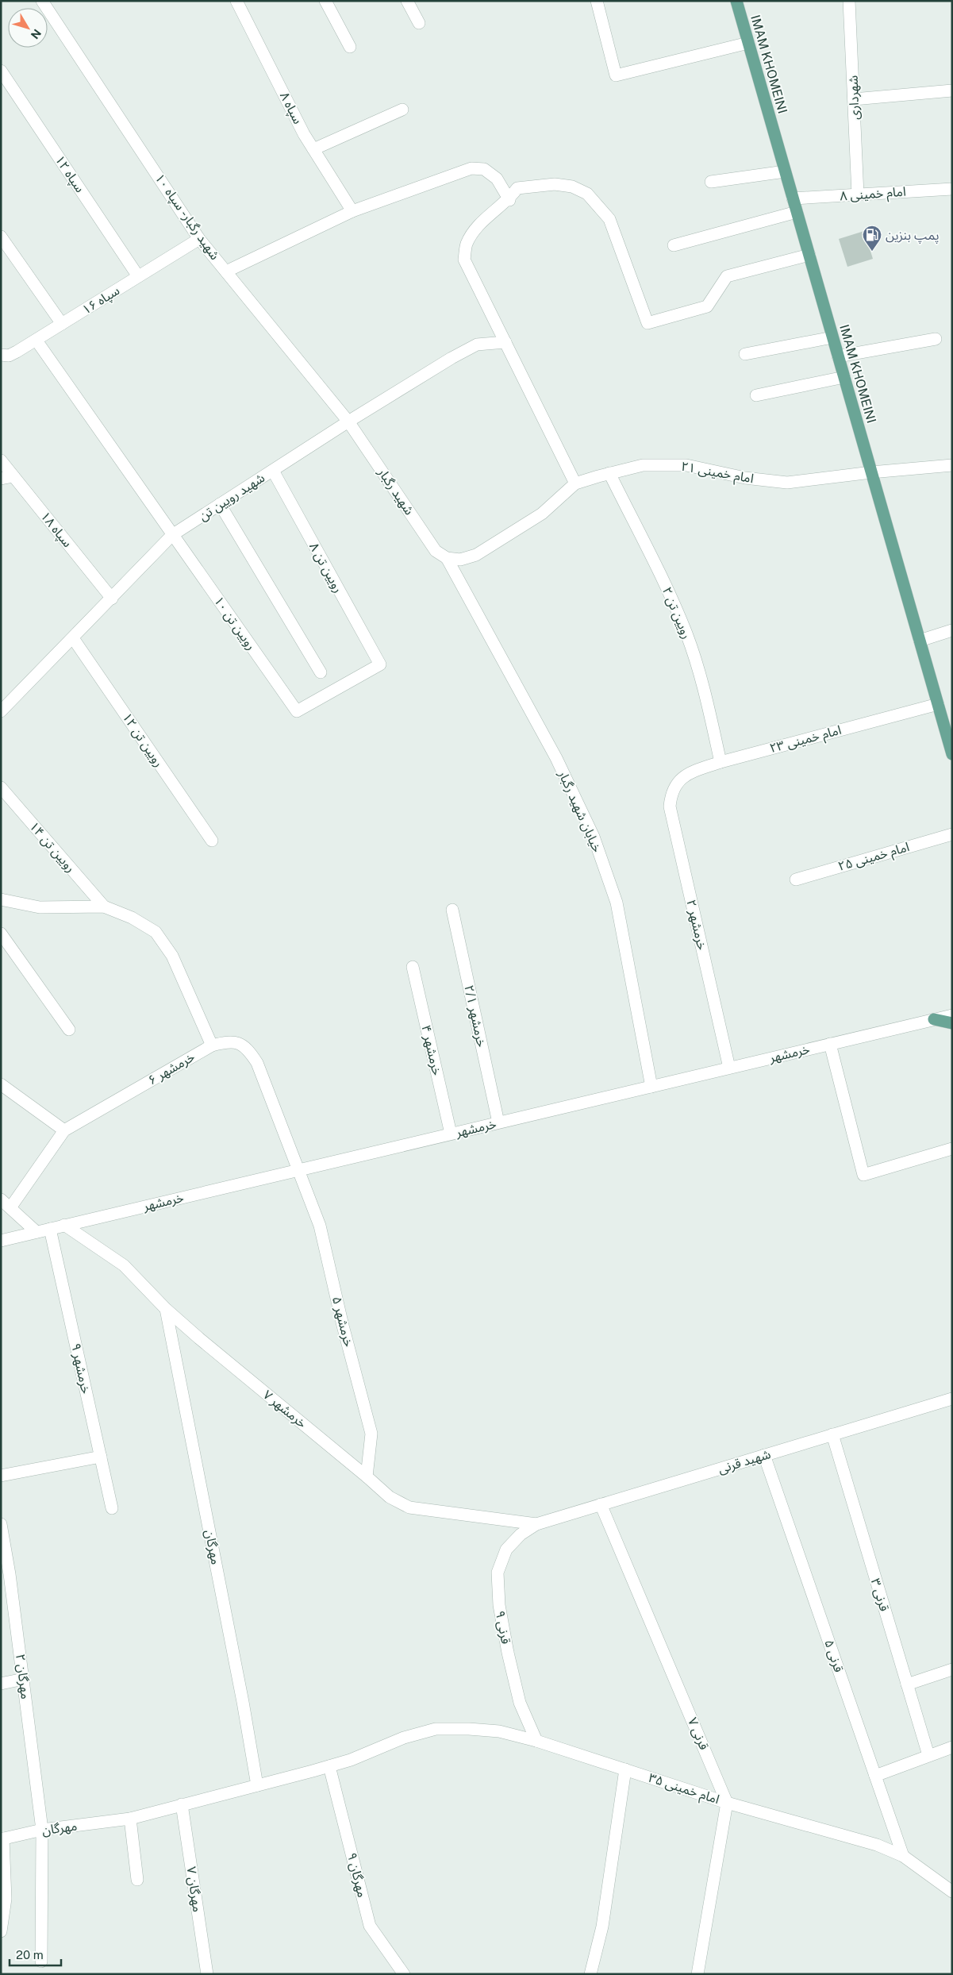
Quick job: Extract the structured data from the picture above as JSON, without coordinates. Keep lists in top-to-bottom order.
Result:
{
  "streets": {
    "main road": ["IMAM KHOMEINI"],
    "street": [
      "شهرداری",
      "سپاه ۸",
      "سپاه ۱۲",
      "امام خمینی ۸",
      "شهید رگبار - سپاه ۱۰",
      "سپاه ۱۶",
      "امام خمینی ۲۱",
      "شهید رگبار",
      "شهید رویین تن",
      "سپاه ۱۸",
      "رویین تن ۸",
      "رویین تن ۲",
      "رویین تن ۱۰",
      "امام خمینی ۲۳",
      "رویین تن ۱۲",
      "خیابان شهید رگبار",
      "رویین تن ۱۴",
      "امام خمینی ۲۵",
      "خرمشهر ۲",
      "خرمشهر ۲/۱",
      "خرمشهر ۴",
      "خرمشهر",
      "خرمشهر ۶",
      "خرمشهر ۵",
      "خرمشهر ۹",
      "خرمشهر ۷",
      "شهید قرنی",
      "مهرگان",
      "قرنی ۳",
      "قرنی ۹",
      "قرنی ۵",
      "مهرگان ۲",
      "قرنی ۷",
      "امام خمینی ۳۵",
      "مهرگان ۹",
      "مهرگان ۷"
    ]
  },
  "crossings": [
    ["IMAM KHOMEINI", "امام خمینی ۸"],
    ["IMAM KHOMEINI", "امام خمینی ۲۱"],
    ["IMAM KHOMEINI", "امام خمینی ۲۳"],
    ["شهرداری", "امام خمینی ۸"],
    ["سپاه ۱۲", "سپاه ۱۶"],
    ["شهید رگبار - سپاه ۱۰", "سپاه ۱۶"],
    ["شهید رگبار - سپاه ۱۰", "شهید رگبار"],
    ["شهید رگبار - سپاه ۱۰", "شهید رویین تن"],
    ["سپاه ۱۶", "رویین تن ۱۰"],
    ["امام خمینی ۲۱", "شهید رگبار"],
    ["امام خمینی ۲۱", "رویین تن ۲"],
    ["امام خمینی ۲۱", "خیابان شهید رگبار"],
    ["شهید رگبار", "شهید رویین تن"],
    ["شهید رگبار", "خیابان شهید رگبار"],
    ["شهید رویین تن", "سپاه ۱۸"],
    ["شهید رویین تن", "رویین تن ۸"],
    ["شهید رویین تن", "رویین تن ۱۰"],
    ["شهید رویین تن", "رویین تن ۱۲"],
    ["رویین تن ۸", "رویین تن ۱۰"],
    ["رویین تن ۲", "امام خمینی ۲۳"],
    ["امام خمینی ۲۳", "خرمشهر ۲"],
    ["خیابان شهید رگبار", "خرمشهر"],
    ["خرمشهر ۲", "خرمشهر"],
    ["خرمشهر ۲/۱", "خرمشهر"],
    ["خرمشهر ۴", "خرمشهر"],
    ["خرمشهر", "خرمشهر ۶"],
    ["خرمشهر", "خرمشهر ۵"],
    ["خرمشهر", "خرمشهر ۹"],
    ["خرمشهر", "خرمشهر ۷"],
    ["خرمشهر ۶", "خرمشهر ۵"],
    ["خرمشهر ۵", "خرمشهر ۷"],
    ["خرمشهر ۷", "شهید قرنی"],
    ["خرمشهر ۷", "مهرگان"],
    ["خرمشهر ۷", "قرنی ۹"],
    ["شهید قرنی", "قرنی ۳"],
    ["شهید قرنی", "قرنی ۹"],
    ["شهید قرنی", "قرنی ۵"],
    ["شهید قرنی", "قرنی ۷"],
    ["مهرگان", "مهرگان ۲"],
    ["مهرگان", "امام خمینی ۳۵"],
    ["مهرگان", "مهرگان ۹"],
    ["مهرگان", "مهرگان ۷"],
    ["قرنی ۹", "امام خمینی ۳۵"],
    ["قرنی ۵", "امام خمینی ۳۵"],
    ["قرنی ۷", "امام خمینی ۳۵"]
  ],
  "places": {
    "fuel station": ["پمپ بنزین"]
  },
  "scale_bar": "20 m",
  "north": "bottom right"
}
